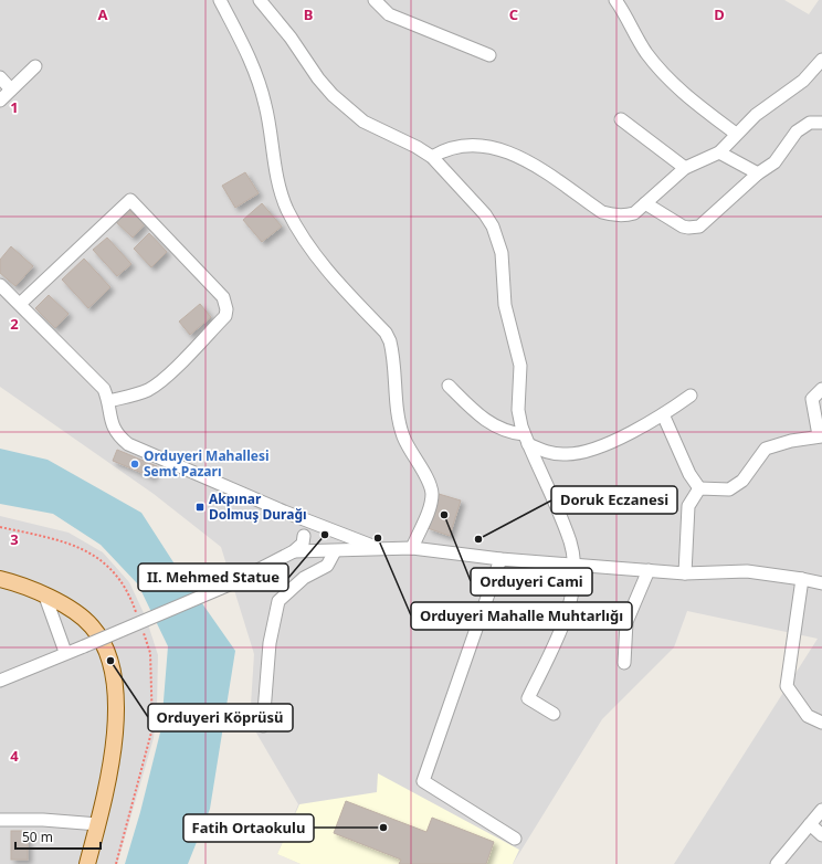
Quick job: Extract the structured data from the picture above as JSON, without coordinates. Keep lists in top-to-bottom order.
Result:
{
  "places": {
    "other": [
      "Orduyeri Mahallesi Semt Pazarı",
      "Orduyeri Cami",
      "II. Mehmed Statue",
      "Orduyeri Mahalle Muhtarlığı",
      "Doruk Eczanesi",
      "Orduyeri Köprüsü",
      "Fatih Ortaokulu"
    ],
    "transit": ["Akpınar Dolmuş Durağı"]
  },
  "scale_bar": "50 m",
  "grid": {
    "columns": [
      "A",
      "B",
      "C",
      "D"
    ],
    "rows": [
      "1",
      "2",
      "3",
      "4"
    ]
  }
}
